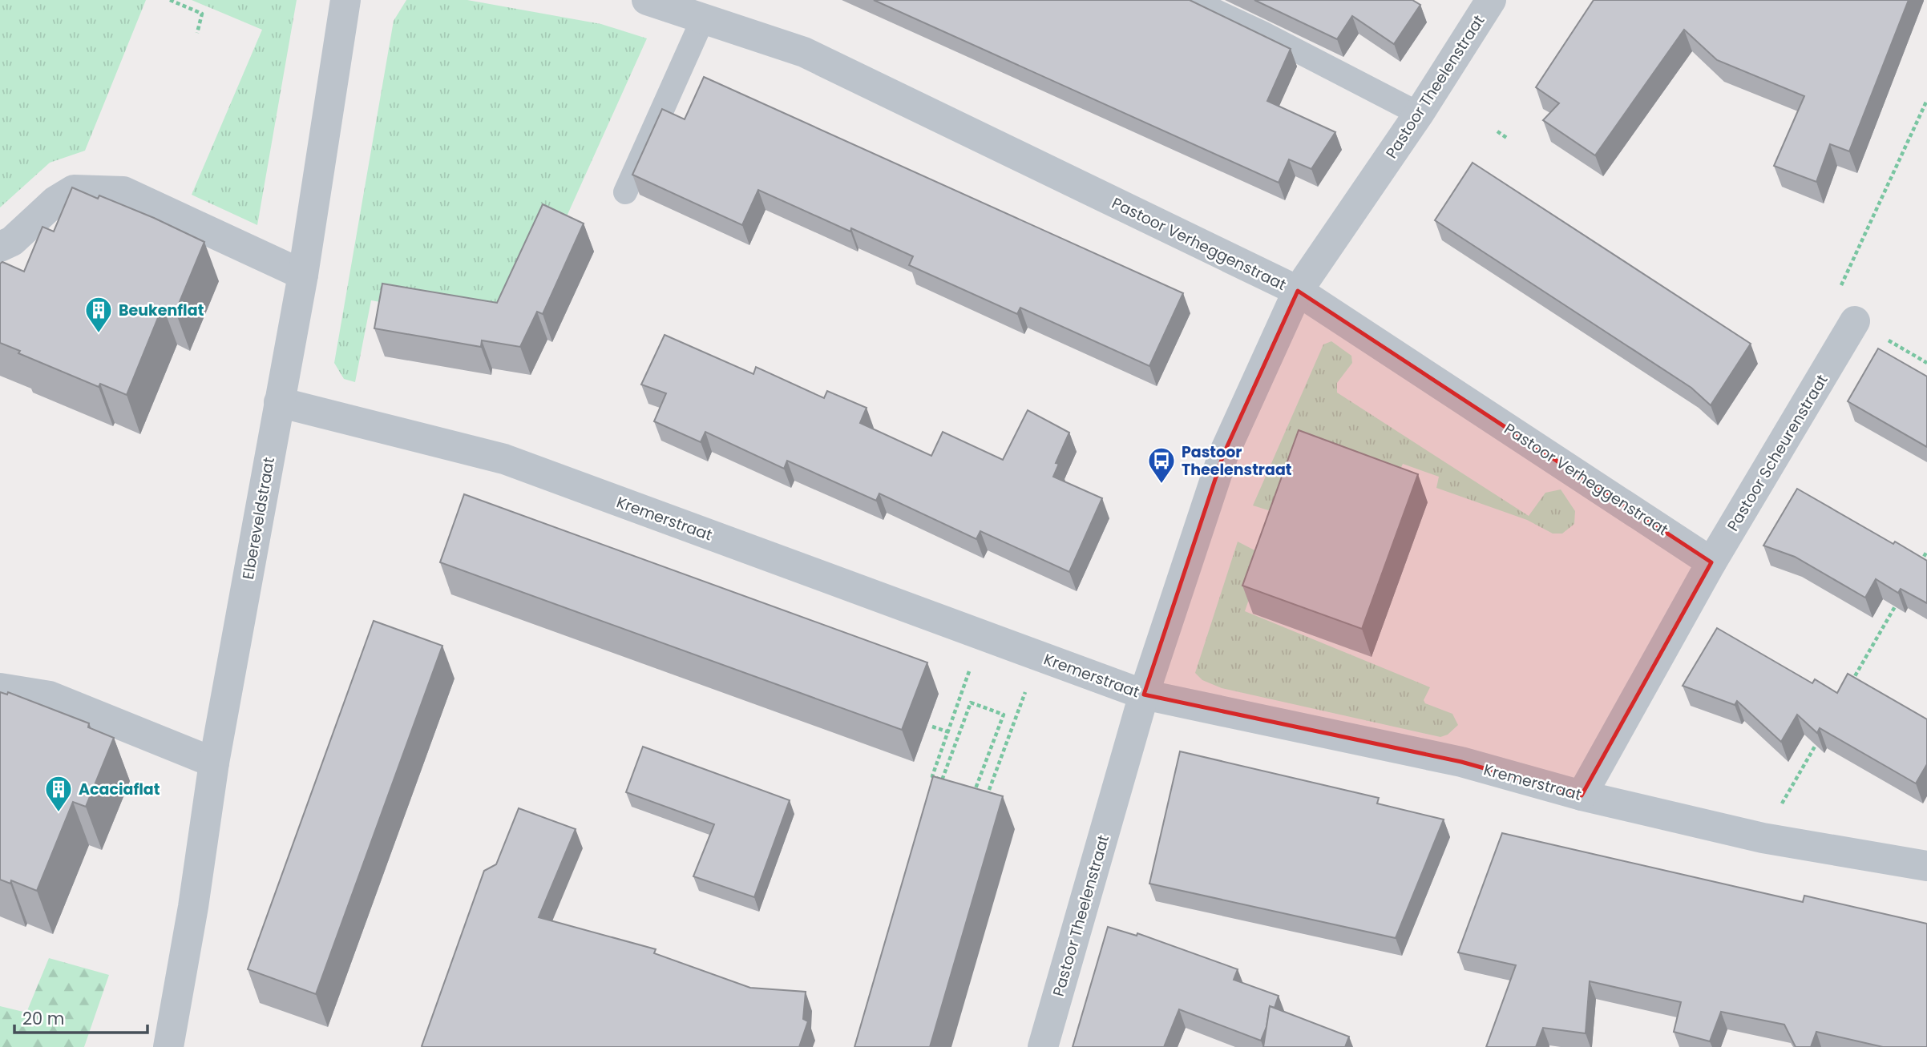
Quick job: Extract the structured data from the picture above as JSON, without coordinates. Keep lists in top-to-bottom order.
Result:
{
  "streets": {
    "street": [
      "Pastoor Theelenstraat",
      "Pastoor Verheggenstraat",
      "Pastoor Scheurenstraat",
      "Elbereveldstraat",
      "Kremerstraat"
    ]
  },
  "crossings": [
    ["Pastoor Theelenstraat", "Pastoor Verheggenstraat"],
    ["Pastoor Theelenstraat", "Kremerstraat"],
    ["Pastoor Verheggenstraat", "Pastoor Scheurenstraat"],
    ["Pastoor Scheurenstraat", "Kremerstraat"],
    ["Elbereveldstraat", "Kremerstraat"]
  ],
  "places": {
    "building": ["Beukenflat", "Acaciaflat"],
    "bus stop": ["Pastoor Theelenstraat"]
  },
  "scale_bar": "20 m"
}
